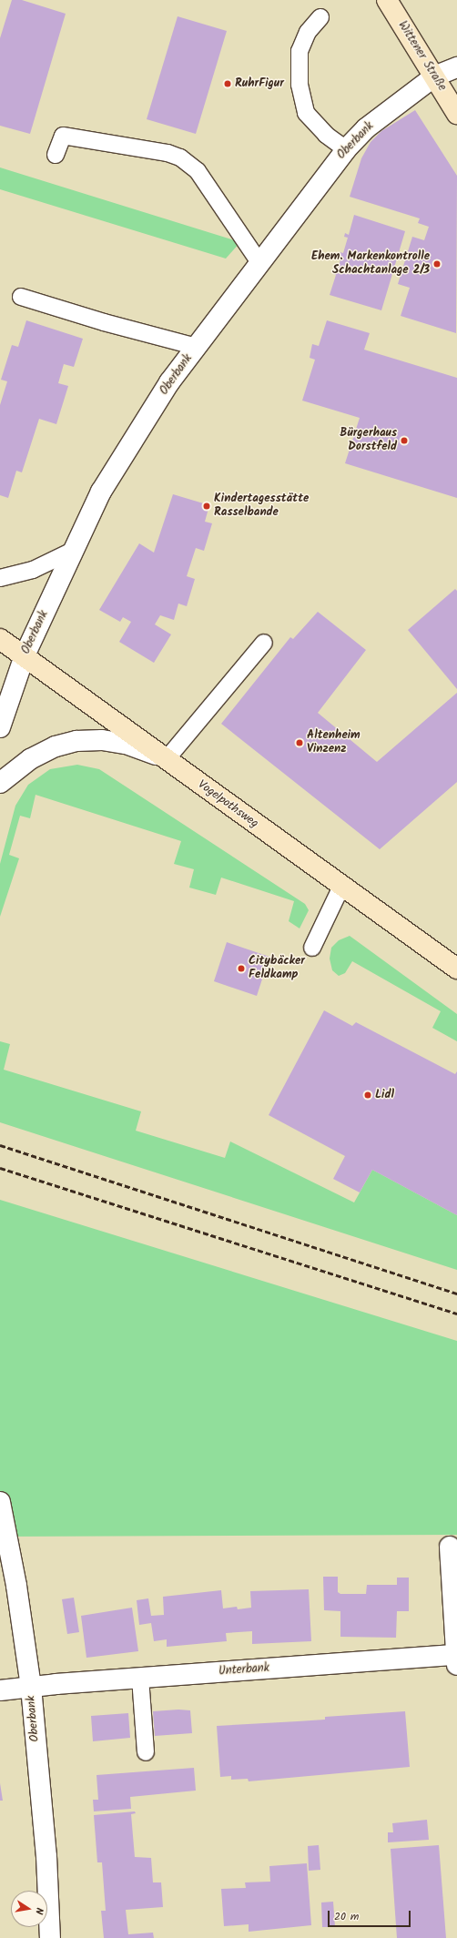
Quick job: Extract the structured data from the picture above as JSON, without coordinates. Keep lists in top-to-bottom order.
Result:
{
  "streets": {
    "street": [
      "Wittener Straße",
      "Oberbank",
      "Vogelpothsweg",
      "Unterbank"
    ]
  },
  "crossings": [
    ["Wittener Straße", "Oberbank"],
    ["Oberbank", "Vogelpothsweg"],
    ["Oberbank", "Unterbank"]
  ],
  "places": [
    "RuhrFigur",
    "Ehem. Markenkontrolle Schachtanlage 2/3",
    "Bürgerhaus Dorstfeld",
    "Kindertagesstätte Rasselbande",
    "Altenheim Vinzenz",
    "Citybäcker Feldkamp",
    "Lidl"
  ],
  "scale_bar": "20 m",
  "north": "right"
}
